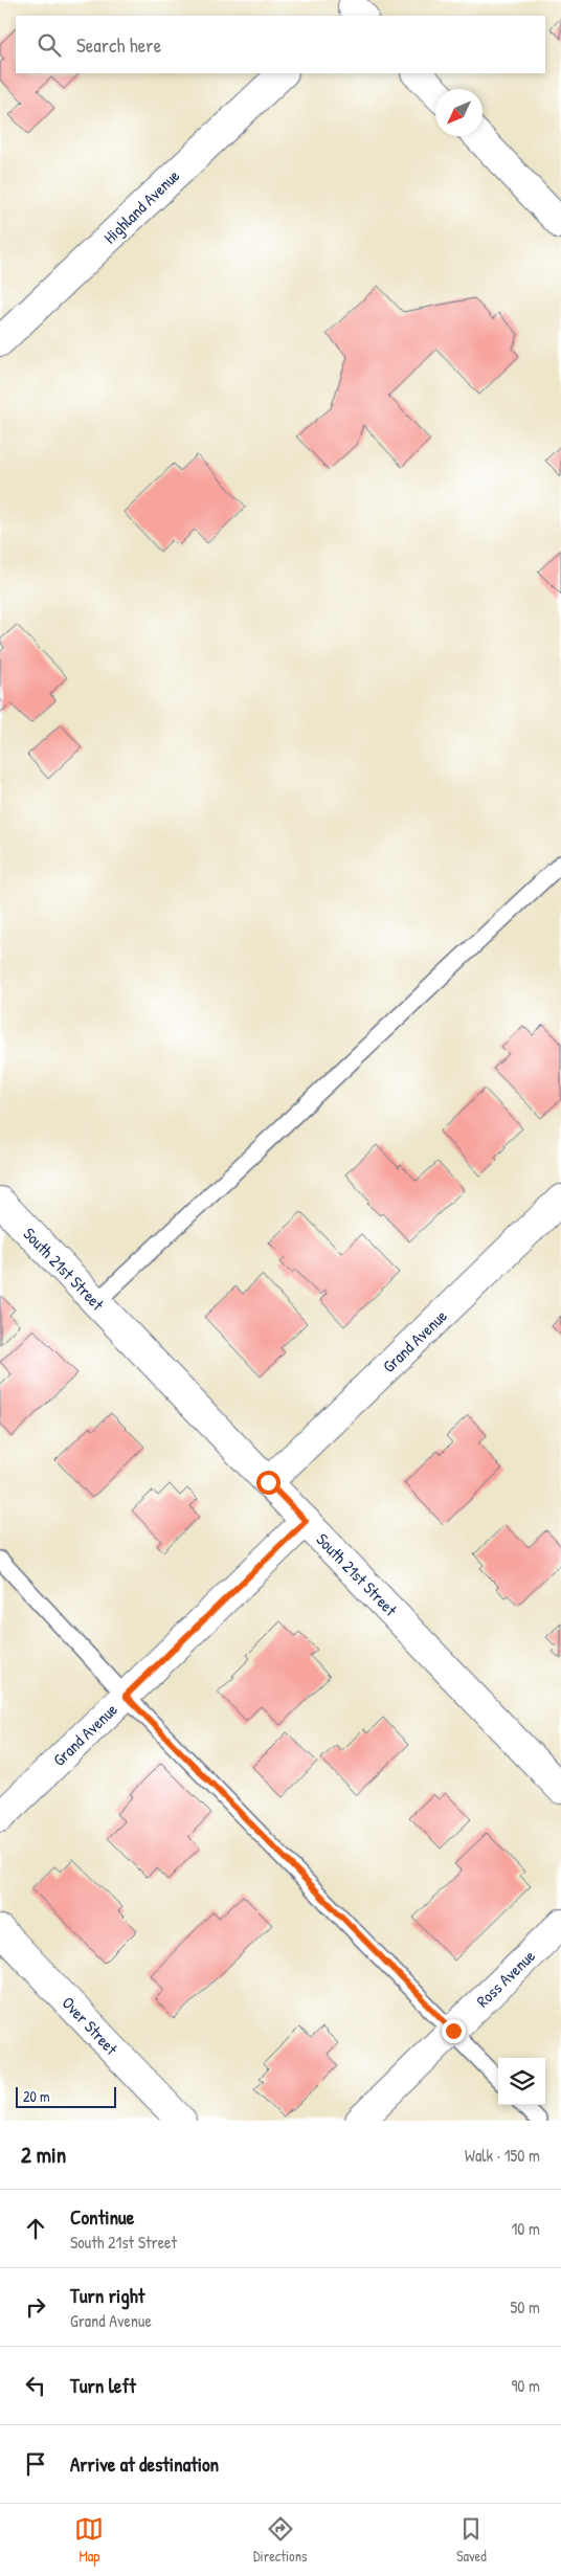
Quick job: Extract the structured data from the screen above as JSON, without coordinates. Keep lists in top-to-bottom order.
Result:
{
  "streets": {
    "street": [
      "Highland Avenue",
      "South 21st Street",
      "Grand Avenue",
      "Ross Avenue",
      "Over Street"
    ]
  },
  "crossings": [
    ["South 21st Street", "Grand Avenue"]
  ],
  "scale_bar": "20 m",
  "north": "bottom left",
  "page": {
    "search": "Search here",
    "scale": "20 m",
    "heading": ["2 min", "Walk · 150 m"],
    "list": [
      ["Continue", "South 21st Street", "10 m"],
      ["Turn right", "Grand Avenue", "50 m"],
      ["Turn left", "90 m"],
      "Arrive at destination"
    ],
    "nav": ["Map", "Directions", "Saved"]
  }
}
